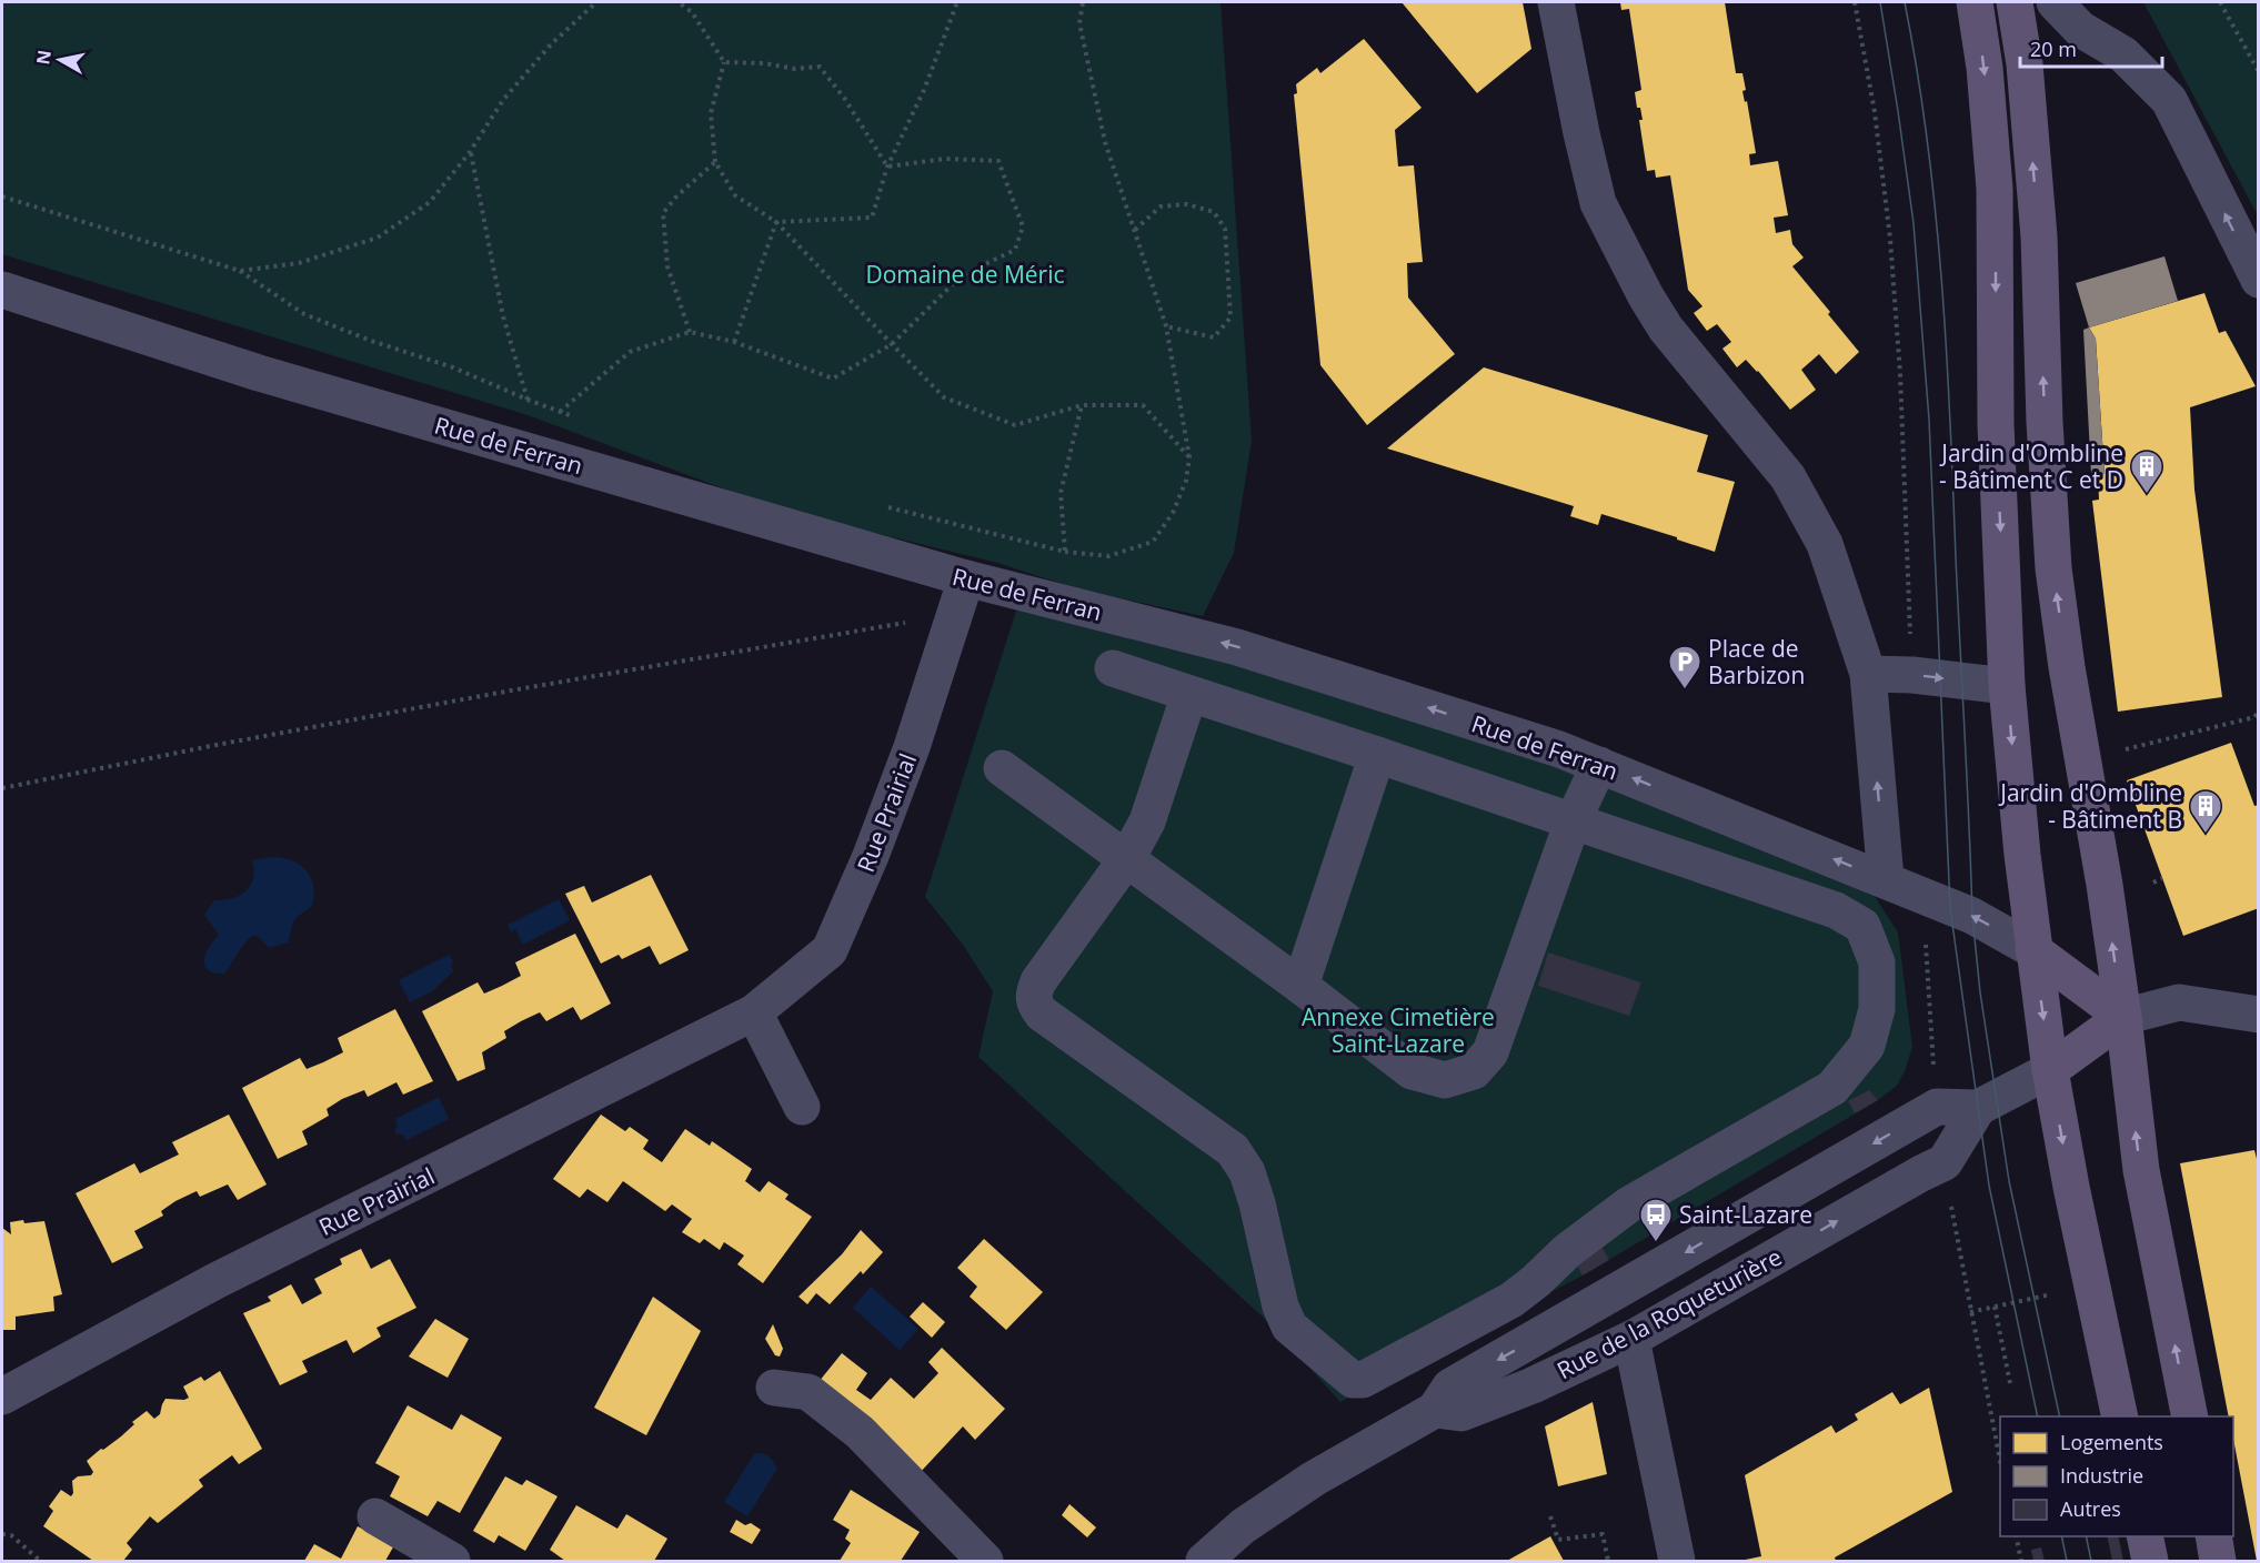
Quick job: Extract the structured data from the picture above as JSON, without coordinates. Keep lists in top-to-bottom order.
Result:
{
  "streets": {
    "street": ["Rue de Ferran", "Rue Prairial", "Rue de la Roqueturière"]
  },
  "crossings": [
    ["Rue de Ferran", "Rue Prairial"]
  ],
  "parks": ["Domaine de Méric", "Annexe Cimetière Saint-Lazare"],
  "places": {
    "building": ["Jardin d'Ombline - Bâtiment C et D", "Jardin d'Ombline - Bâtiment B"],
    "parking": ["Place de Barbizon"],
    "bus stop": ["Saint-Lazare"]
  },
  "legend": ["Logements", "Industrie", "Autres"],
  "scale_bar": "20 m",
  "north": "left"
}
